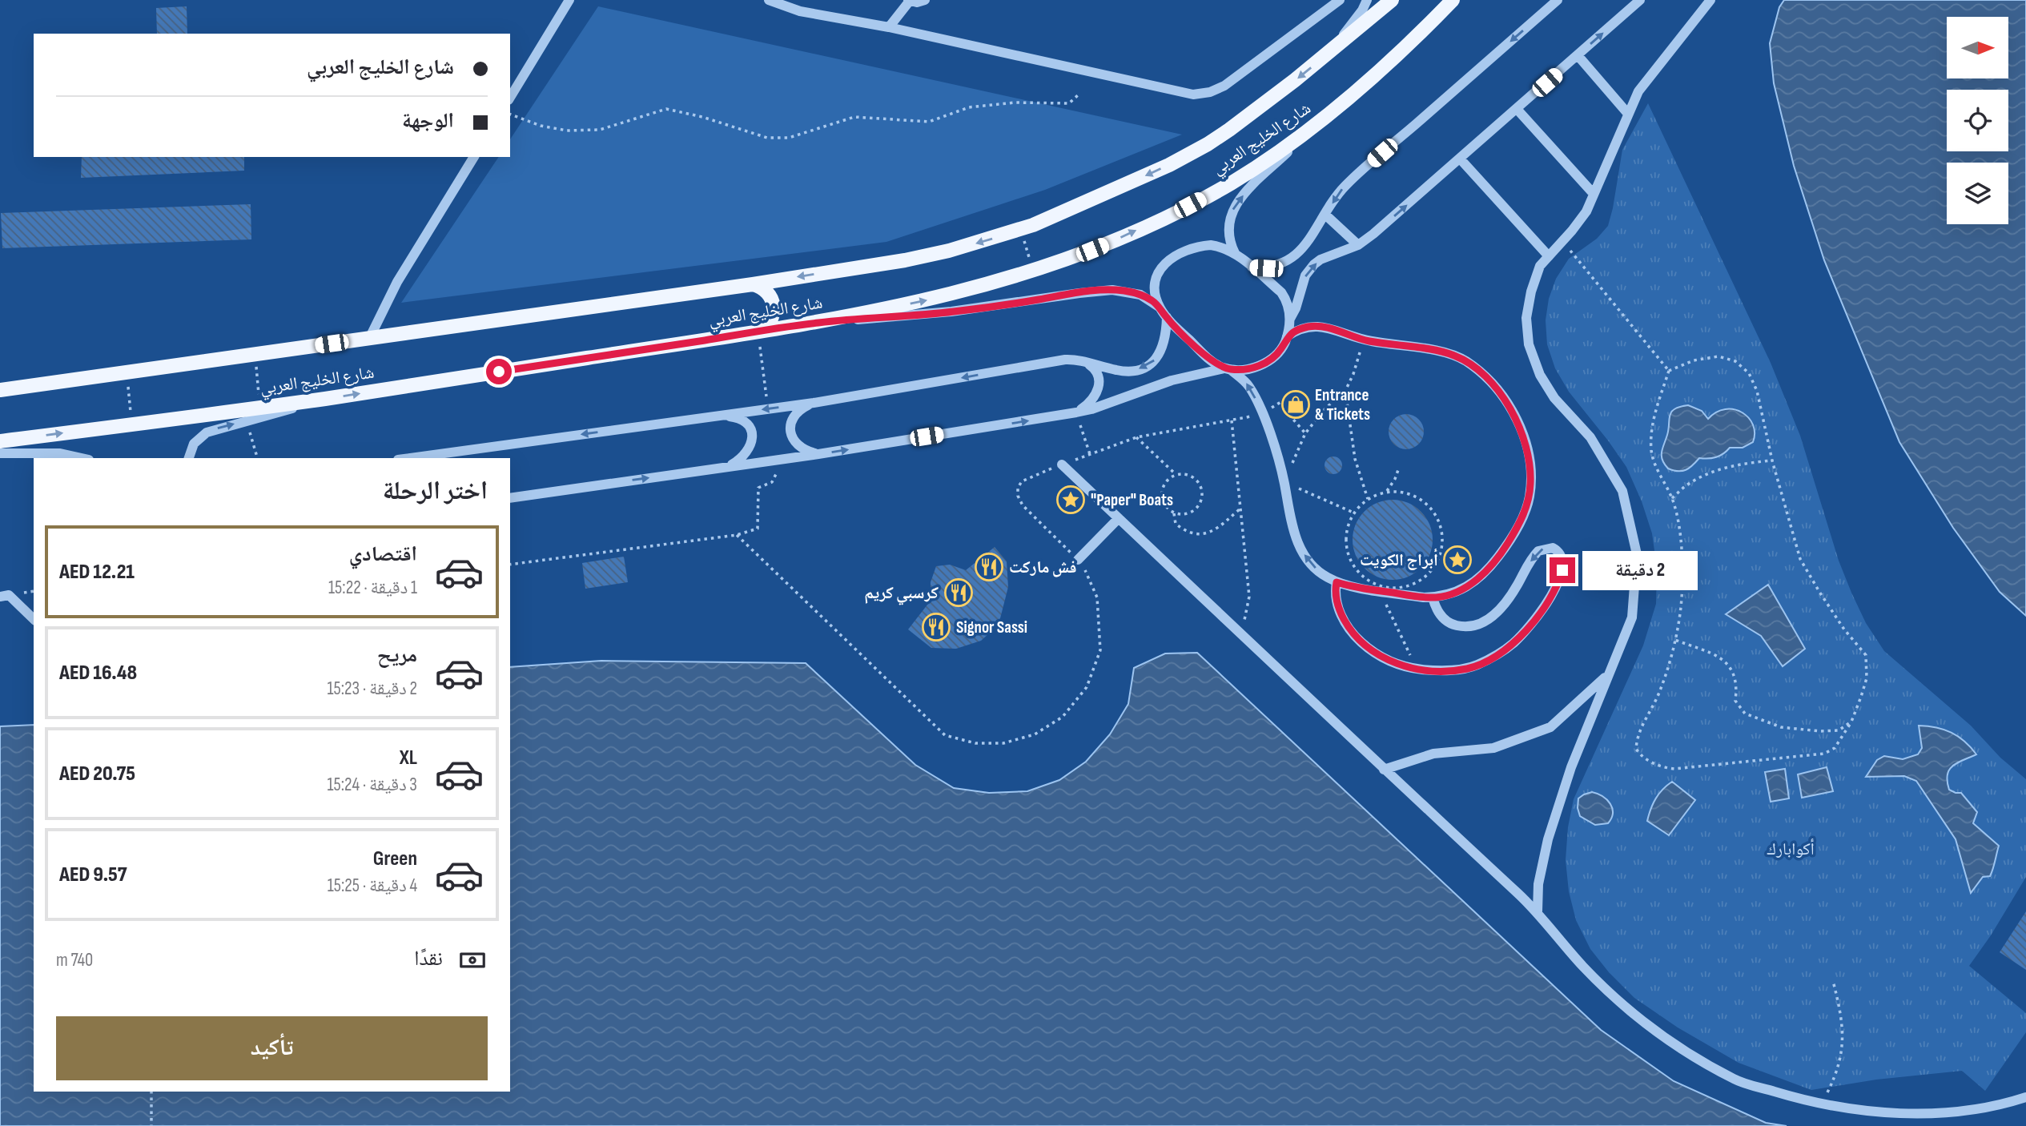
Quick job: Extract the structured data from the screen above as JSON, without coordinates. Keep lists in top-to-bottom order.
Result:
{
  "streets": {
    "main road": ["شارع الخليج العربي"]
  },
  "parks": ["أكوابارك"],
  "places": {
    "shop": ["Entrance & Tickets"],
    "place": ["\"Paper\" Boats", "أبراج الكويت"],
    "restaurant": ["فش ماركت", "كرسبي كريم", "Signor Sassi"]
  },
  "north": "right",
  "page": {
    "banner": ["شارع الخليج العربي", "الوجهة"],
    "heading": "اختر الرحلة",
    "list": [
      {
        "name": "اقتصادي",
        "note": "1 دقيقة · 15:22",
        "value": "AED 12.21"
      },
      {
        "name": "مريح",
        "note": "2 دقيقة · 15:23",
        "value": "AED 16.48"
      },
      {
        "name": "XL",
        "note": "3 دقيقة · 15:24",
        "value": "AED 20.75"
      },
      {
        "name": "Green",
        "note": "4 دقيقة · 15:25",
        "value": "AED 9.57"
      }
    ],
    "bubble": "2 دقيقة",
    "pay": ["نقدًا", "740 m"],
    "buttons": "تأكيد"
  }
}
